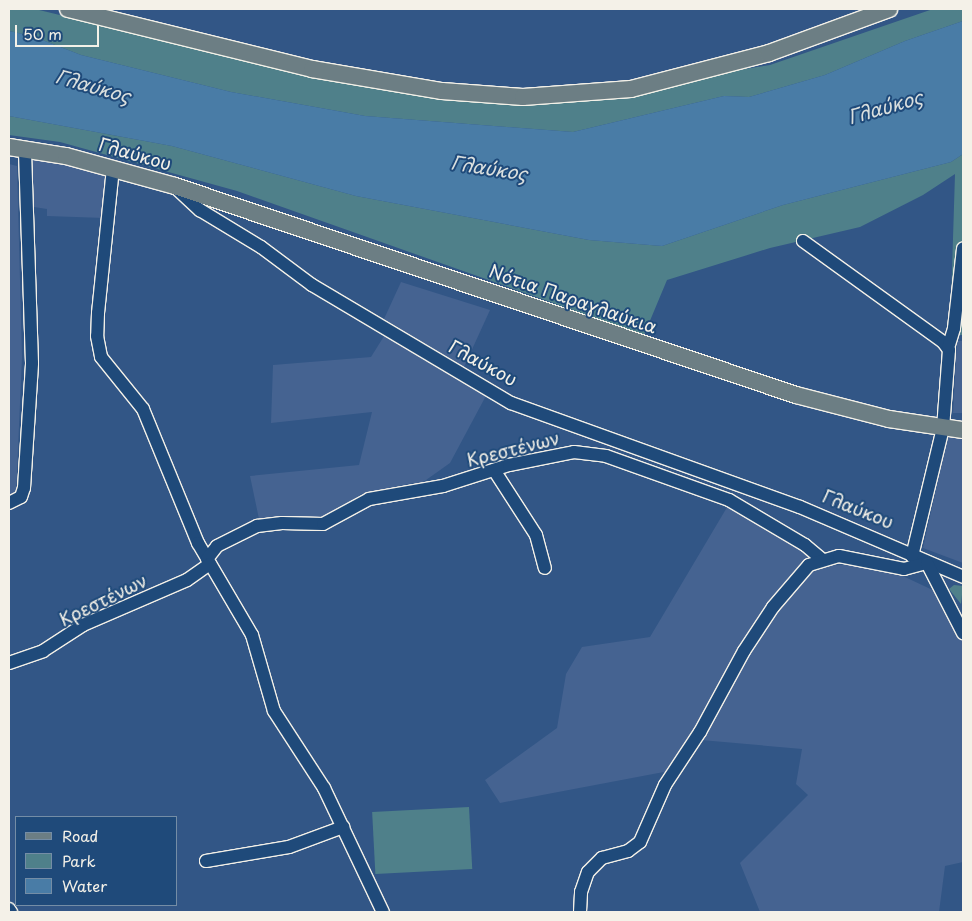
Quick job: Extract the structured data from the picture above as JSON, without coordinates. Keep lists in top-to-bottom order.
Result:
{
  "streets": {
    "main road": ["Γλαύκου", "Νότια Παραγλαύκια"],
    "street": ["Κρεστένων"]
  },
  "crossings": [
    ["Γλαύκου", "Νότια Παραγλαύκια"]
  ],
  "water": ["Γλαύκος"],
  "legend": ["Road", "Park", "Water"],
  "scale_bar": "50 m"
}
